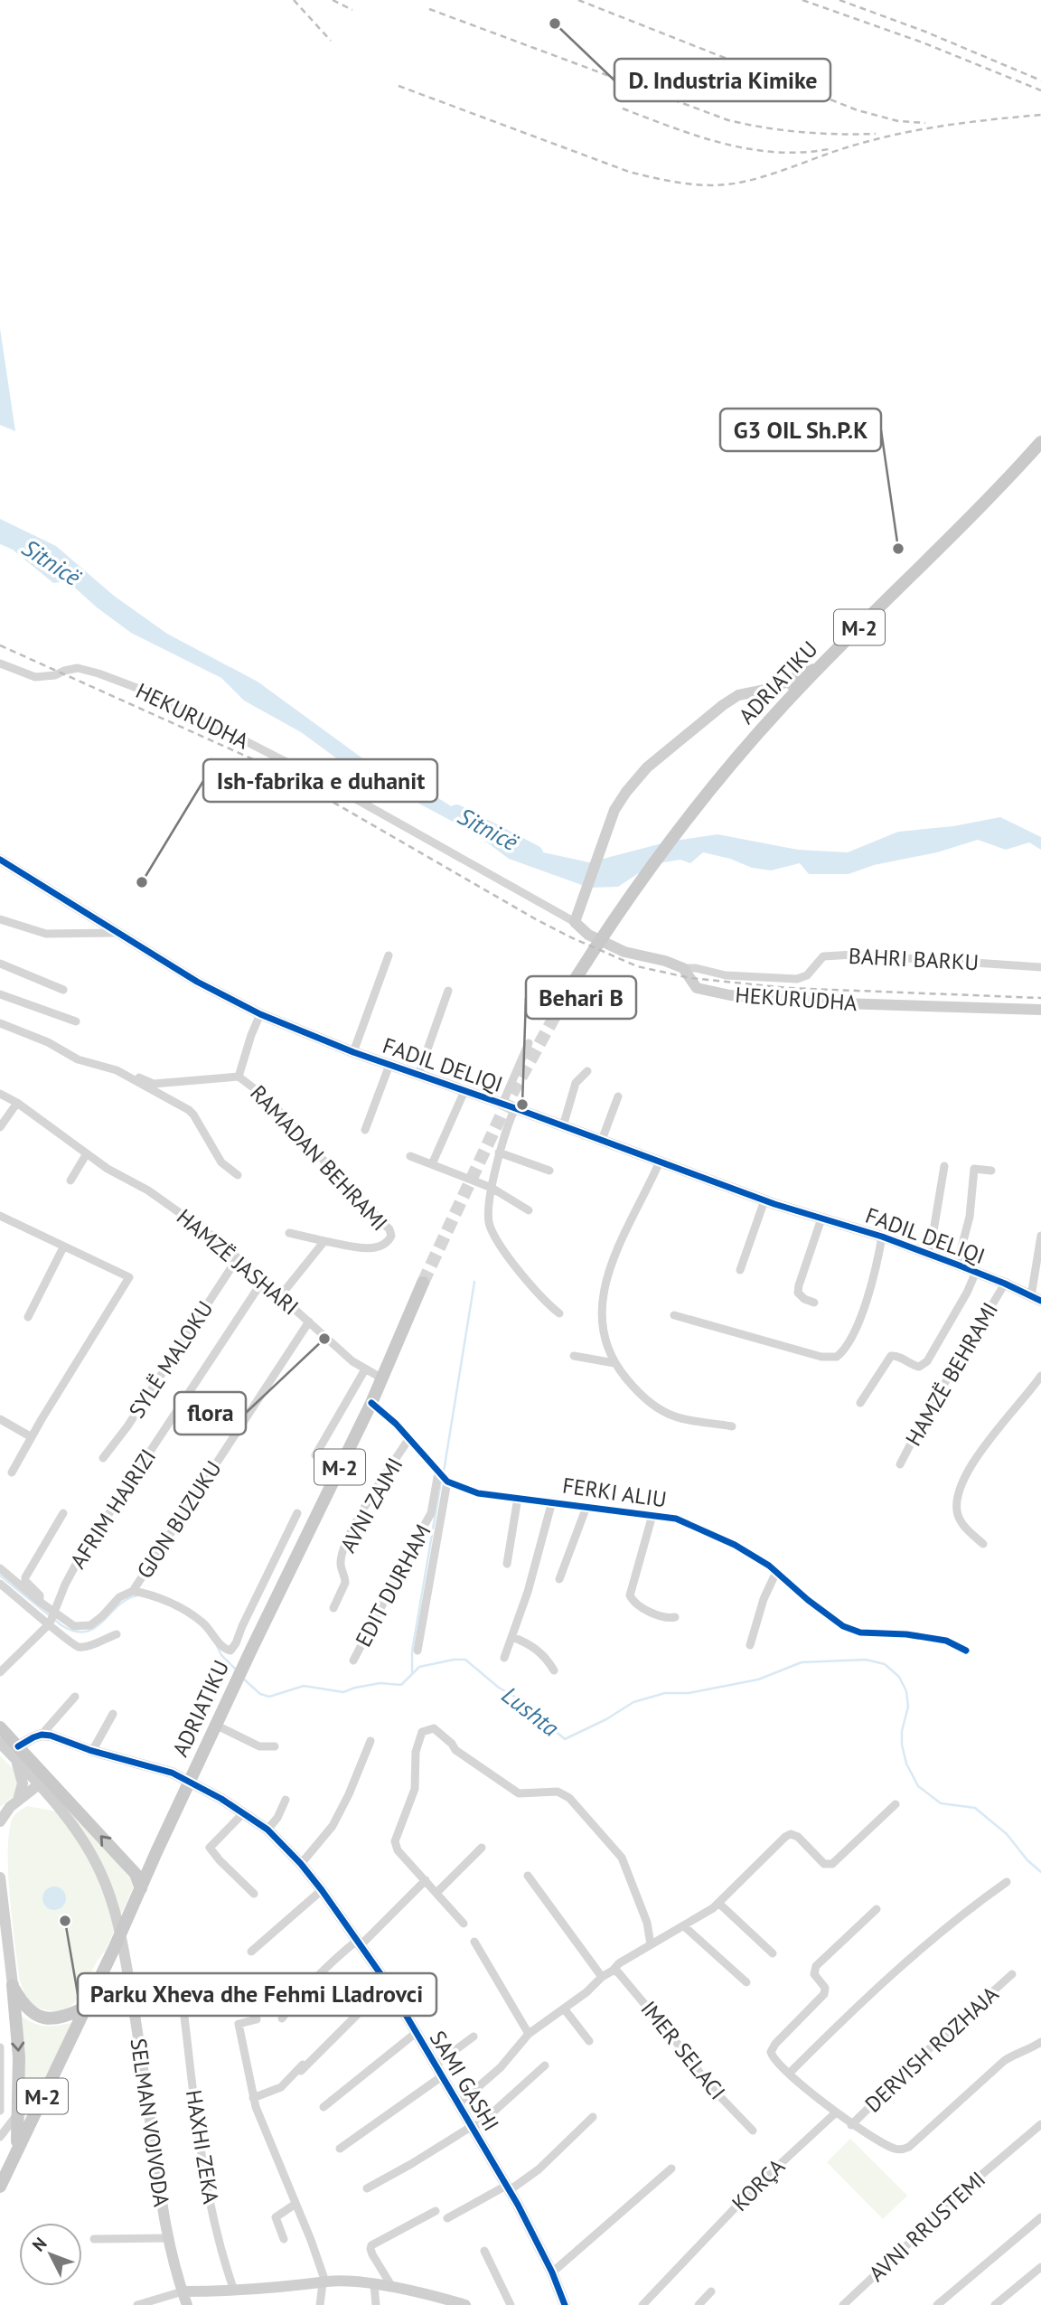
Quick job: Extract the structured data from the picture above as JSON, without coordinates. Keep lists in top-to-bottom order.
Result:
{
  "streets": {
    "main road": ["M-2", "ADRIATIKU"],
    "street": [
      "HEKURUDHA",
      "BAHRI BARKU",
      "FADIL DELIQI",
      "RAMADAN BEHRAMI",
      "HAMZË JASHARI",
      "SYLË MALOKU",
      "HAMZË BEHRAMI",
      "FERKI ALIU",
      "AVNI ZAJMI",
      "AFRIM HAJRIZI",
      "GJON BUZUKU",
      "EDIT DURHAM",
      "DERVISH ROZHAJA",
      "IMER SELACI",
      "SAMI GASHI",
      "SELMAN VOJVODA",
      "HAXHI ZEKA",
      "KORÇA",
      "AVNI RRUSTEMI"
    ]
  },
  "crossings": [
    ["ADRIATIKU", "HAMZË JASHARI"],
    ["ADRIATIKU", "FERKI ALIU"],
    ["HEKURUDHA", "BAHRI BARKU"],
    ["FADIL DELIQI", "RAMADAN BEHRAMI"],
    ["FADIL DELIQI", "HAMZË BEHRAMI"],
    ["HAMZË JASHARI", "SYLË MALOKU"],
    ["HAMZË JASHARI", "AFRIM HAJRIZI"],
    ["HAMZË JASHARI", "GJON BUZUKU"],
    ["FERKI ALIU", "AVNI ZAJMI"],
    ["FERKI ALIU", "EDIT DURHAM"],
    ["AFRIM HAJRIZI", "GJON BUZUKU"]
  ],
  "water": ["Sitnicë", "Lushta"],
  "places": [
    "D. Industria Kimike",
    "G3 OIL Sh.P.K",
    "Ish-fabrika e duhanit",
    "Behari B",
    "flora",
    "Parku Xheva dhe Fehmi Lladrovci"
  ],
  "north": "top left"
}
